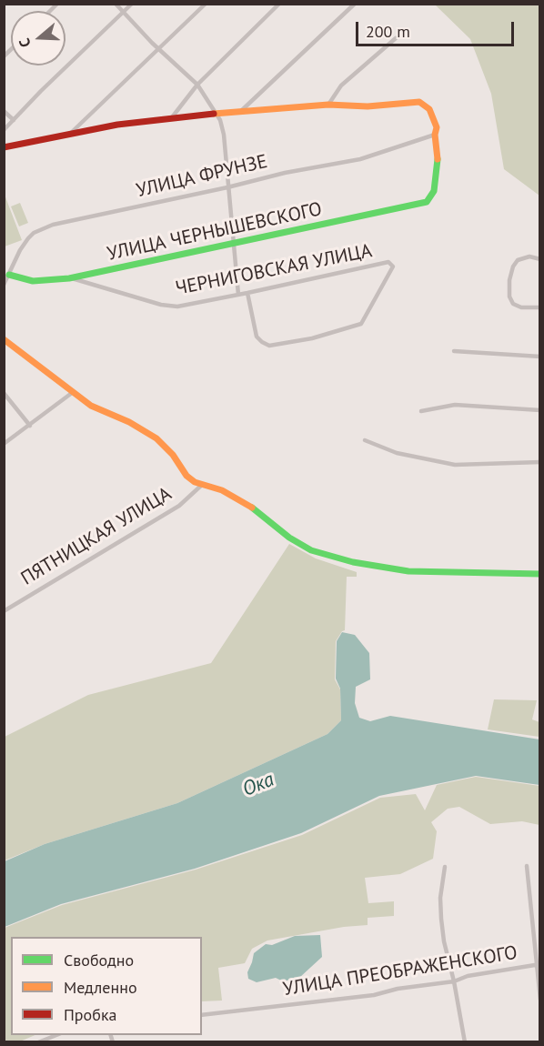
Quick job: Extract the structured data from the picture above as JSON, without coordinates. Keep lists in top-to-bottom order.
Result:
{
  "streets": {
    "street": [
      "УЛИЦА ФРУНЗЕ",
      "УЛИЦА ЧЕРНЫШЕВСКОГО",
      "ЧЕРНИГОВСКАЯ УЛИЦА",
      "ПЯТНИЦКАЯ УЛИЦА",
      "УЛИЦА ПРЕОБРАЖЕНСКОГО"
    ]
  },
  "crossings": [
    ["УЛИЦА ФРУНЗЕ", "УЛИЦА ЧЕРНЫШЕВСКОГО"],
    ["УЛИЦА ЧЕРНЫШЕВСКОГО", "ЧЕРНИГОВСКАЯ УЛИЦА"]
  ],
  "water": ["Ока"],
  "legend": ["Свободно", "Медленно", "Пробка"],
  "scale_bar": "200 m",
  "north": "left"
}
